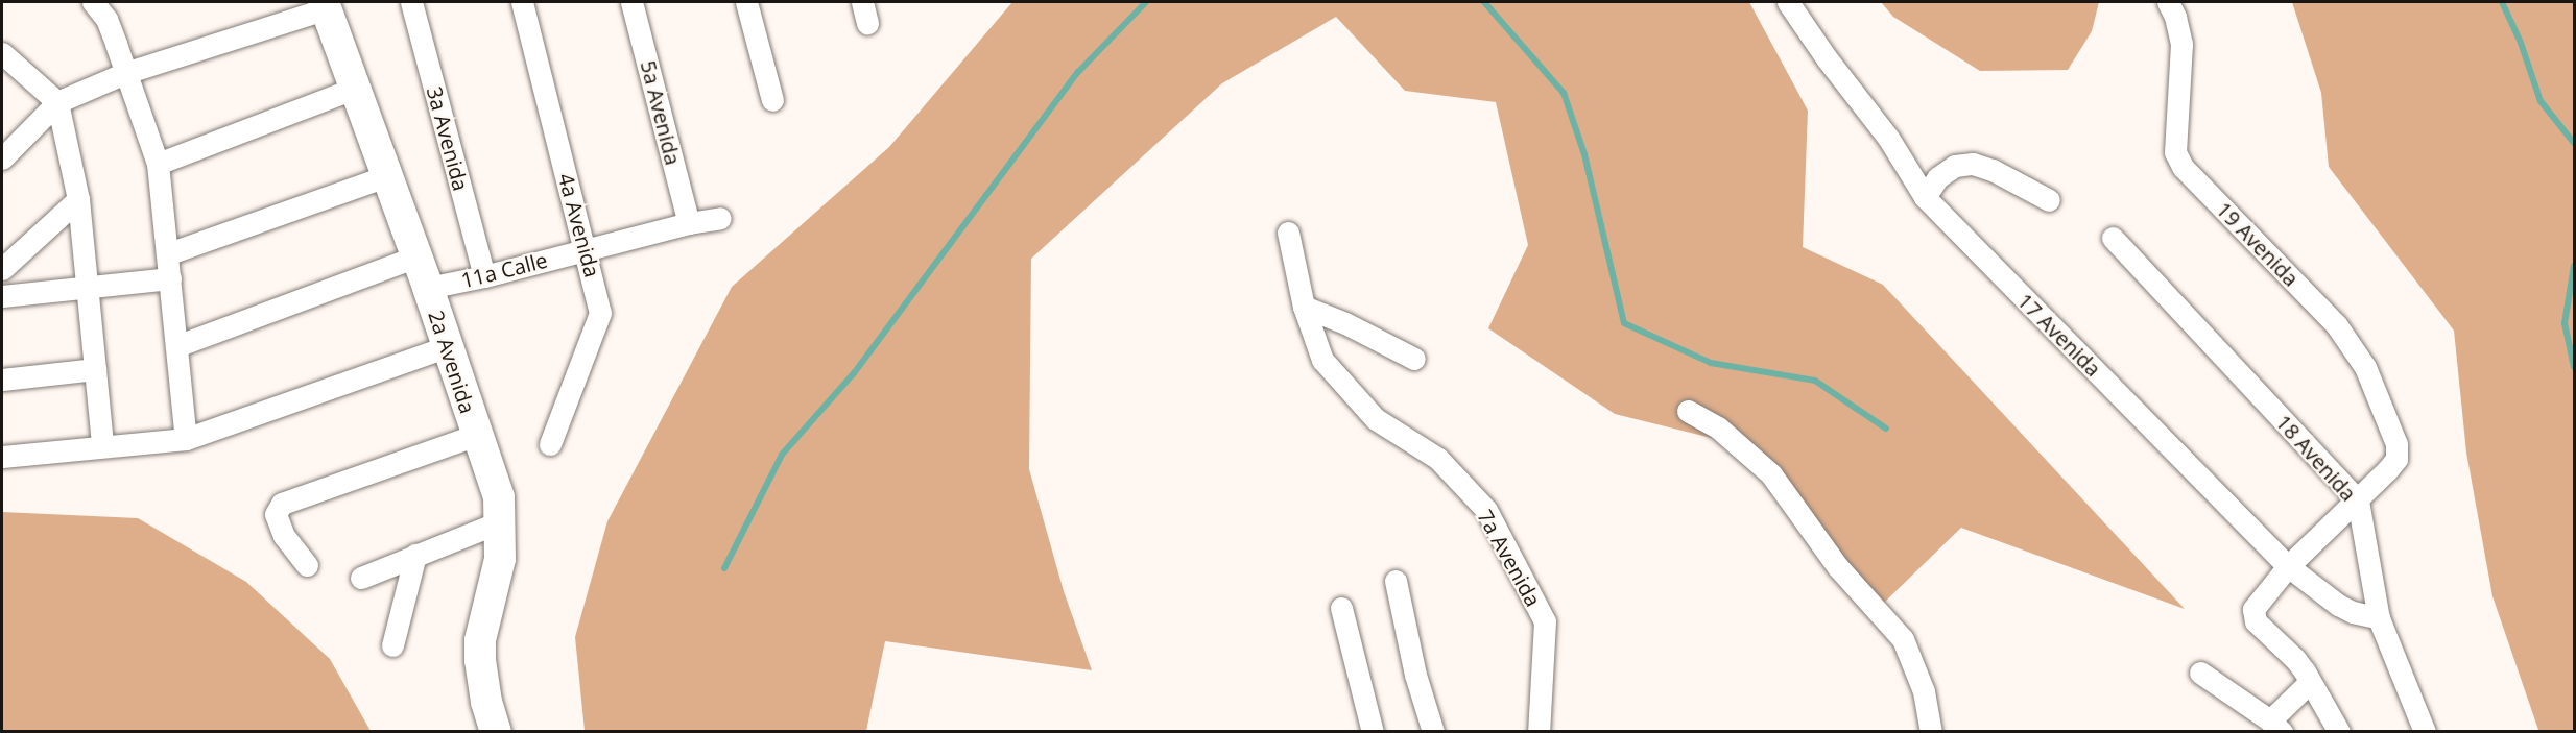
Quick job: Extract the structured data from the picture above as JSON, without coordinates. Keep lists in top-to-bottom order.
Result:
{
  "streets": {
    "main road": ["2a Avenida"],
    "street": [
      "5a Avenida",
      "3a Avenida",
      "4a Avenida",
      "19 Avenida",
      "11a Calle",
      "17 Avenida",
      "18 Avenida",
      "7a Avenida"
    ]
  },
  "crossings": [
    ["5a Avenida", "11a Calle"],
    ["3a Avenida", "11a Calle"],
    ["4a Avenida", "11a Calle"],
    ["19 Avenida", "18 Avenida"],
    ["11a Calle", "2a Avenida"],
    ["17 Avenida", "18 Avenida"]
  ]
}
